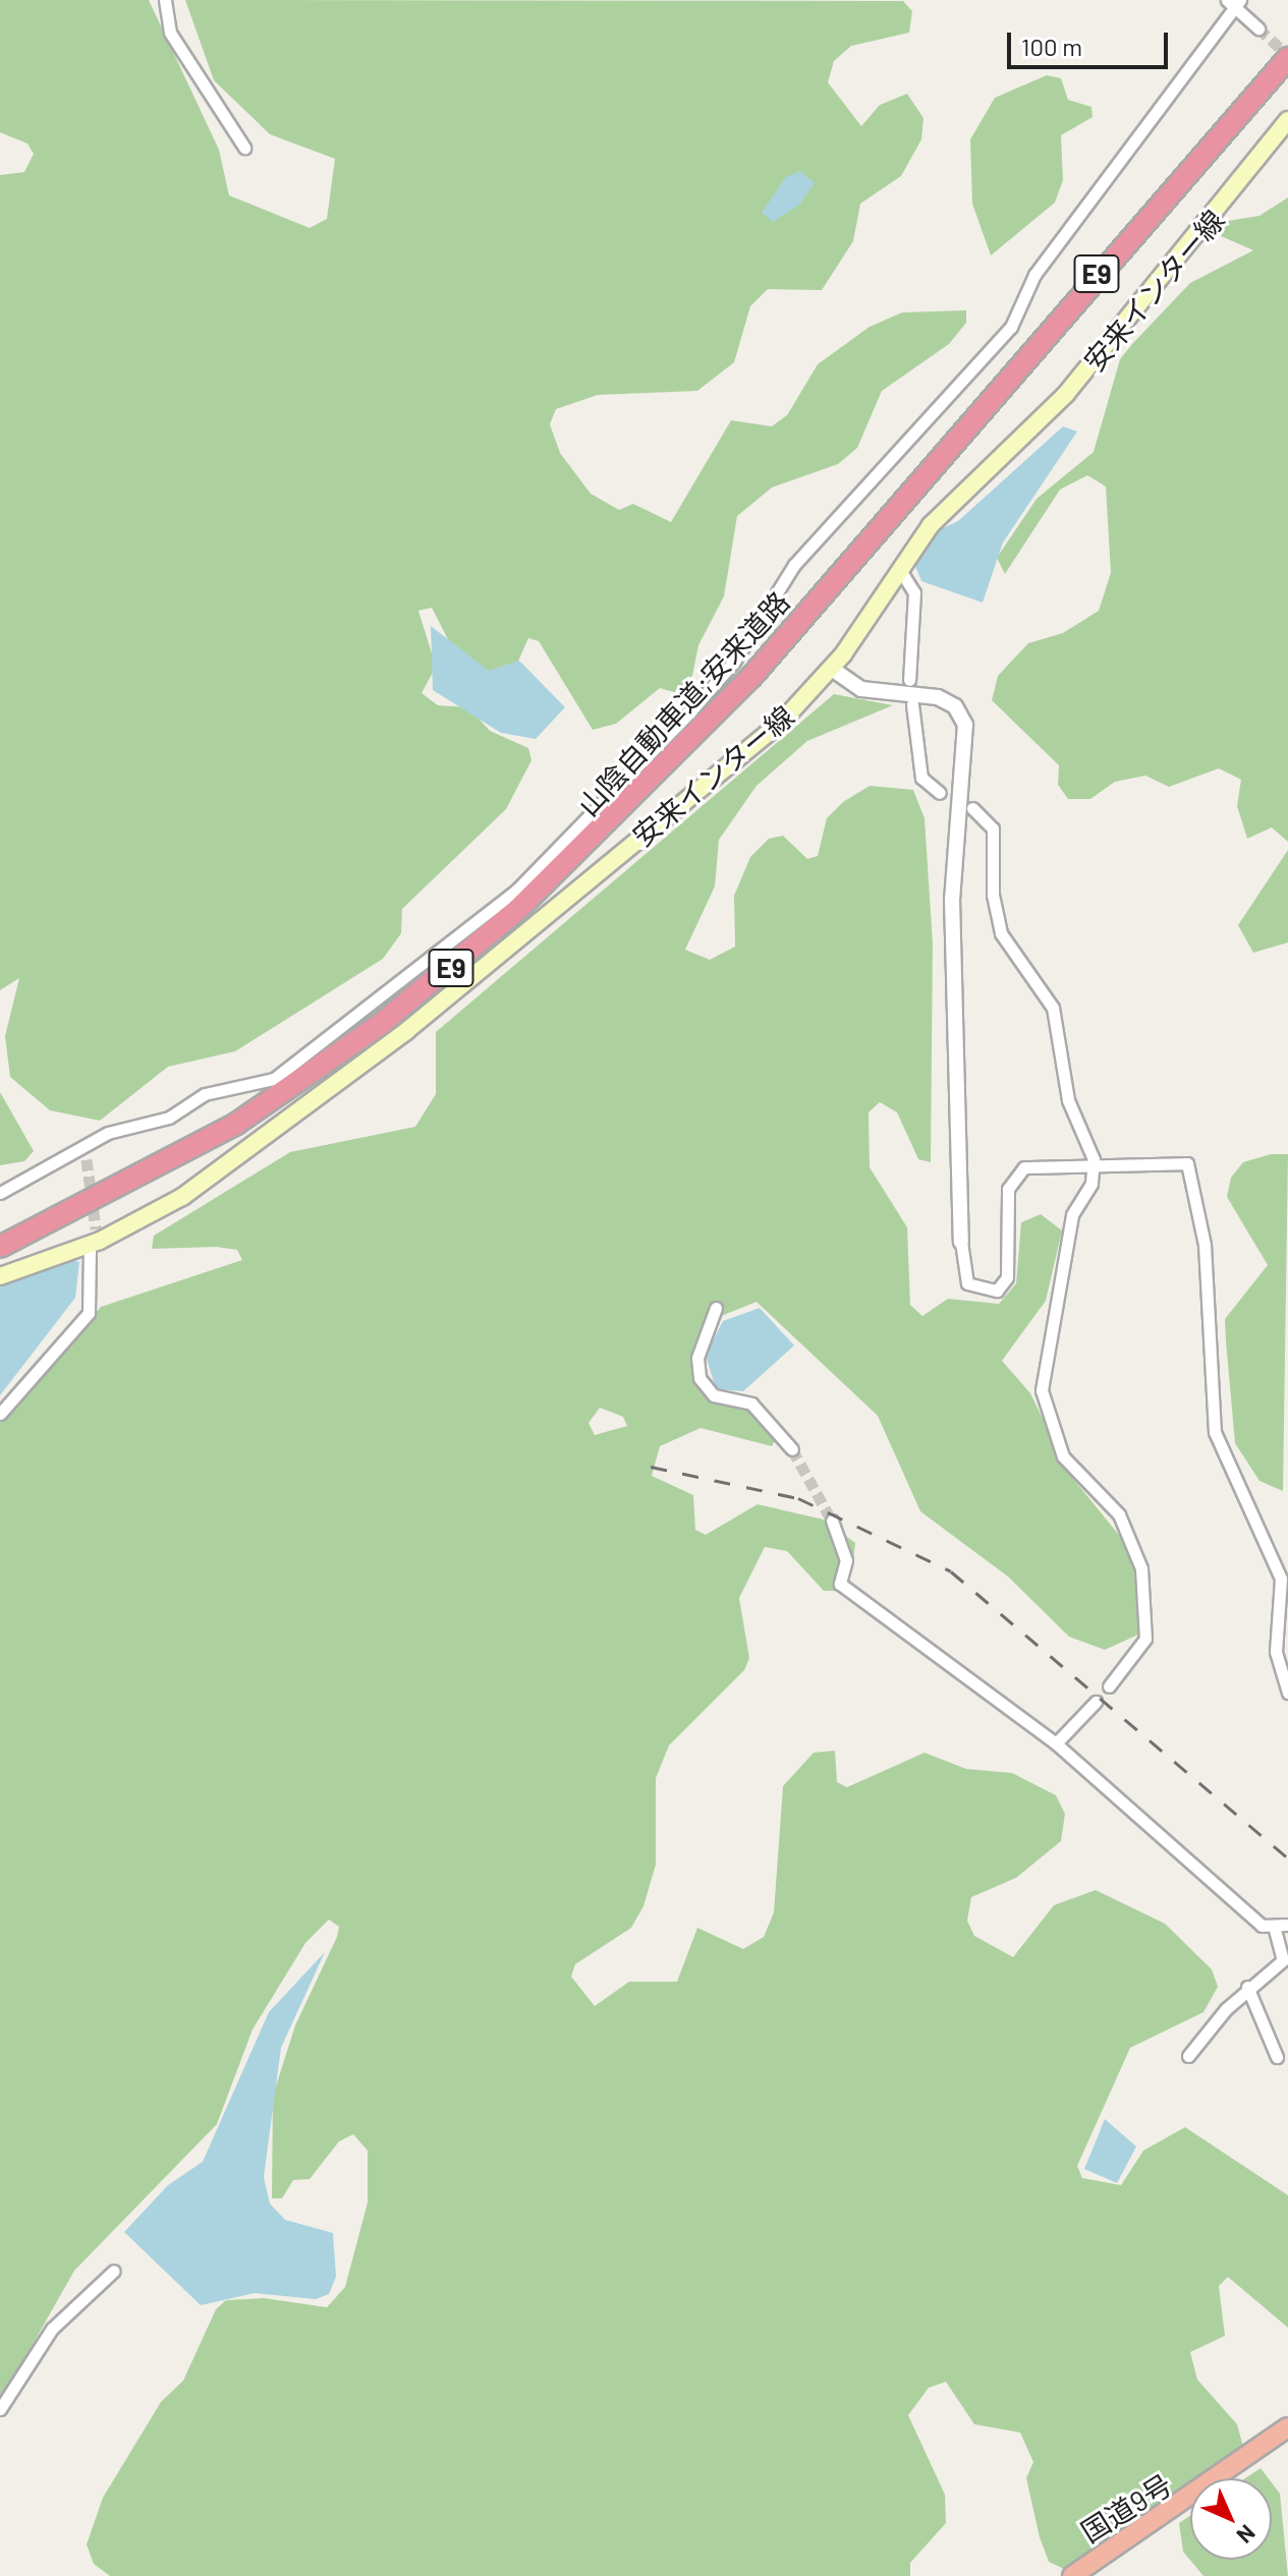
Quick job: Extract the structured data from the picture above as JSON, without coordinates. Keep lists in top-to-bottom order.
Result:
{
  "streets": {
    "highway": ["E9", "山陰自動車道;安来道路", "国道9号"],
    "main road": ["安来インター線"]
  },
  "scale_bar": "100 m",
  "north": "bottom right"
}
